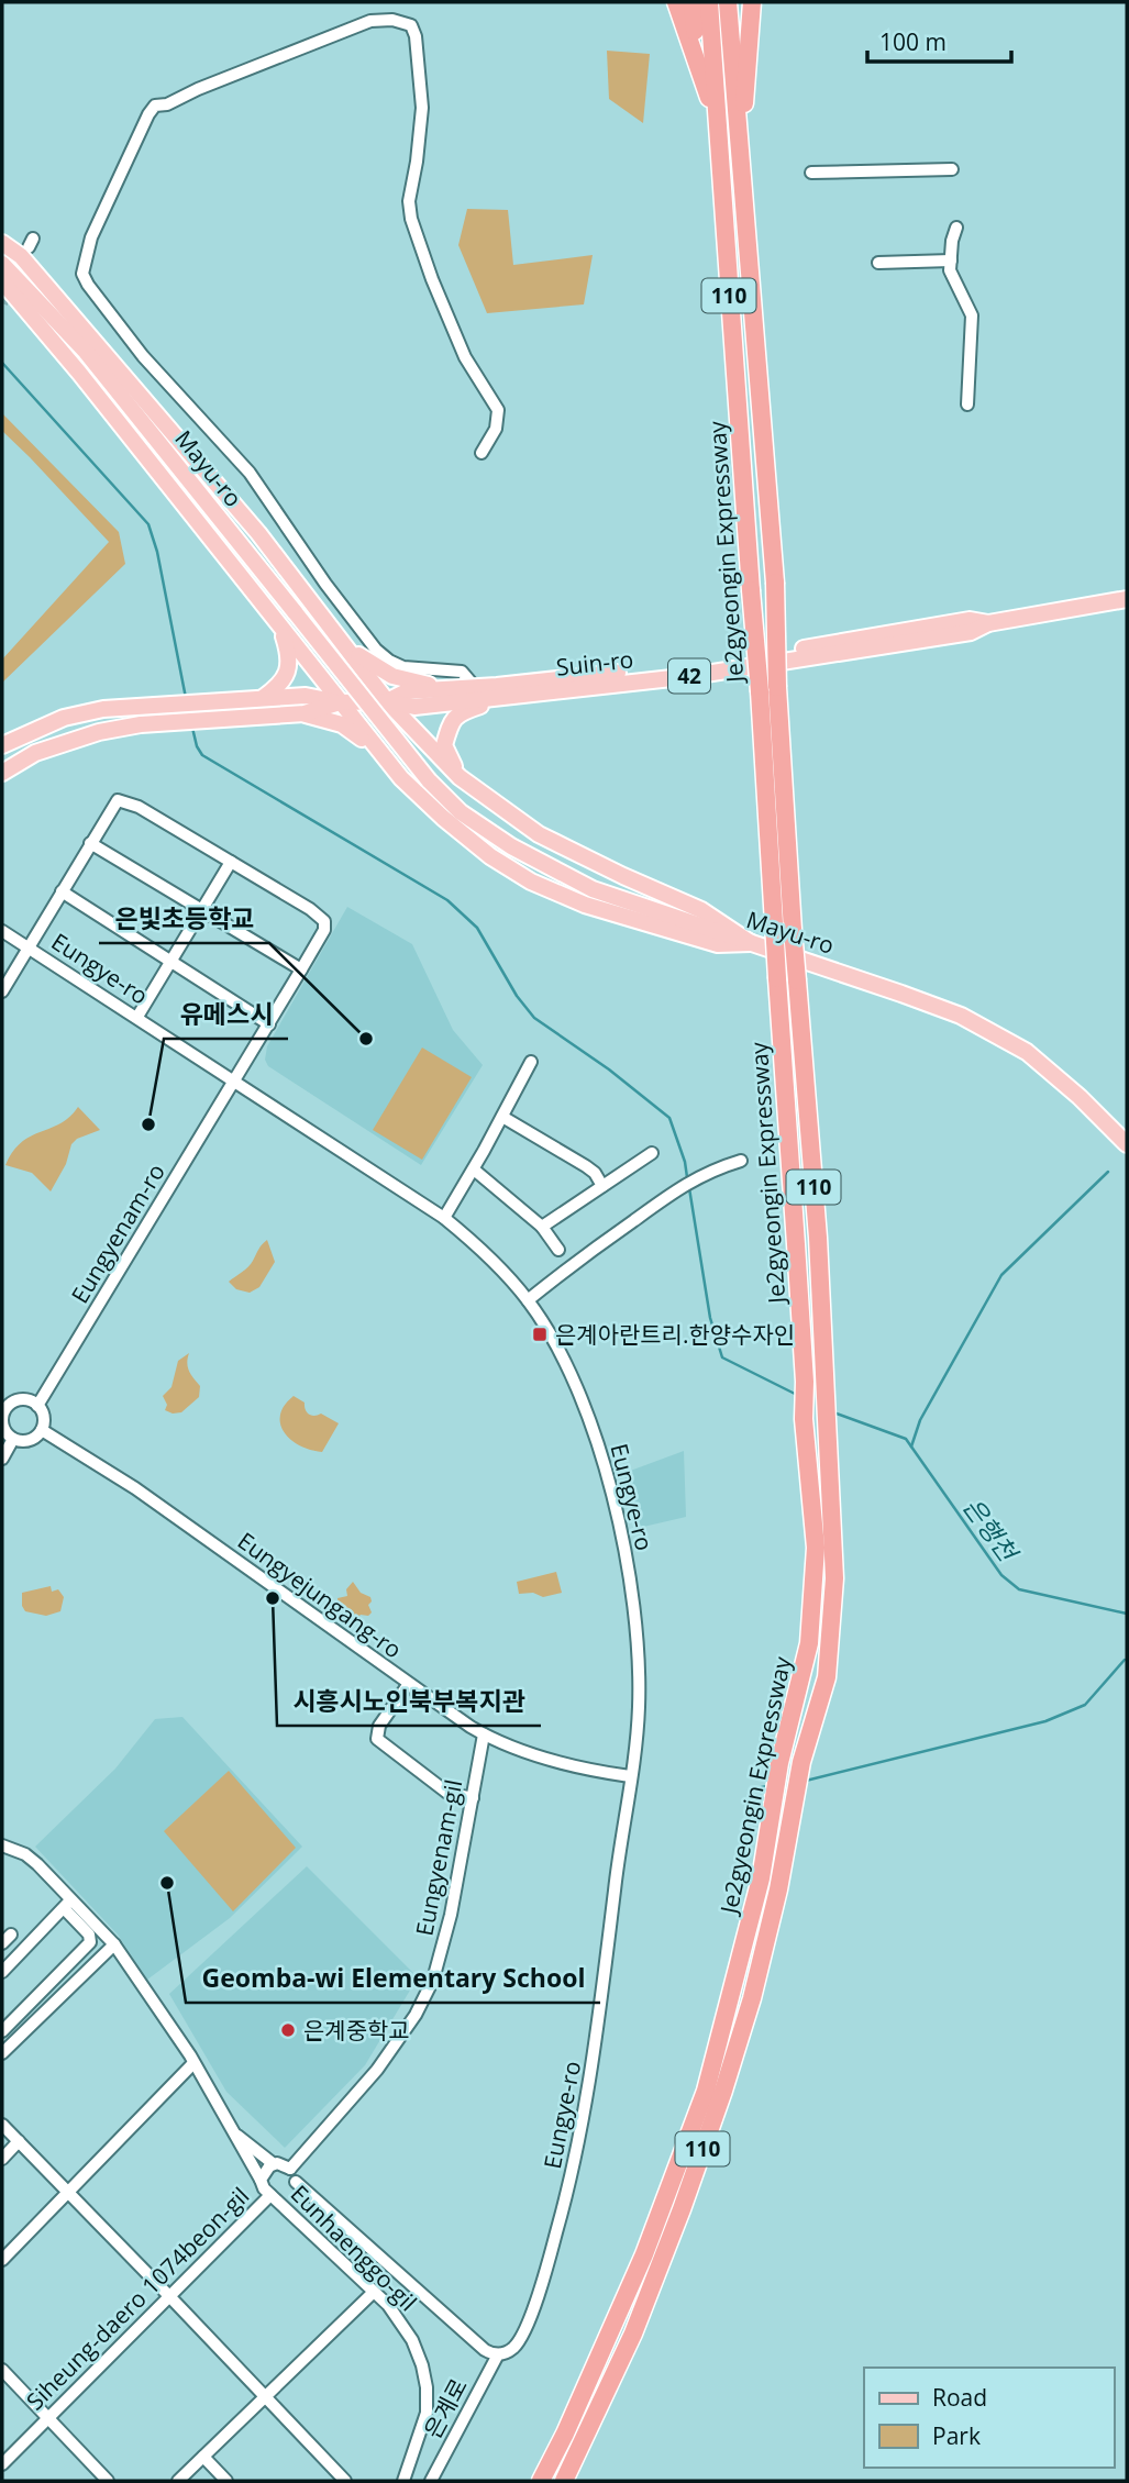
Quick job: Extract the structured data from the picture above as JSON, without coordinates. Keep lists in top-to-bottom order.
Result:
{
  "streets": {
    "highway": ["110", "Je2gyeongin Expressway"],
    "main road": ["Mayu-ro", "Suin-ro", "42"],
    "street": [
      "Eungye-ro",
      "Eungyenam-ro",
      "Eungyejungang-ro",
      "Eungyenam-gil",
      "Eunhaenggo-gil",
      "Siheung-daero 1074beon-gil",
      "은계로"
    ]
  },
  "crossings": [
    ["Eungye-ro", "Eungyenam-ro"],
    ["Eungye-ro", "Eungyejungang-ro"],
    ["Eungye-ro", "은계로"],
    ["Eungyenam-ro", "Eungyejungang-ro"],
    ["Eungyejungang-ro", "Eungyenam-gil"],
    ["Eungyenam-gil", "Eunhaenggo-gil"],
    ["Eungyenam-gil", "Siheung-daero 1074beon-gil"],
    ["Eunhaenggo-gil", "Siheung-daero 1074beon-gil"]
  ],
  "water": ["은행천"],
  "places": {
    "other": [
      "은빛초등학교",
      "유메스시",
      "시흥시노인북부복지관",
      "Geomba-wi Elementary School",
      "은계중학교"
    ],
    "transit": ["은계아란트리.한양수자인"]
  },
  "legend": ["Road", "Park"],
  "scale_bar": "100 m"
}
